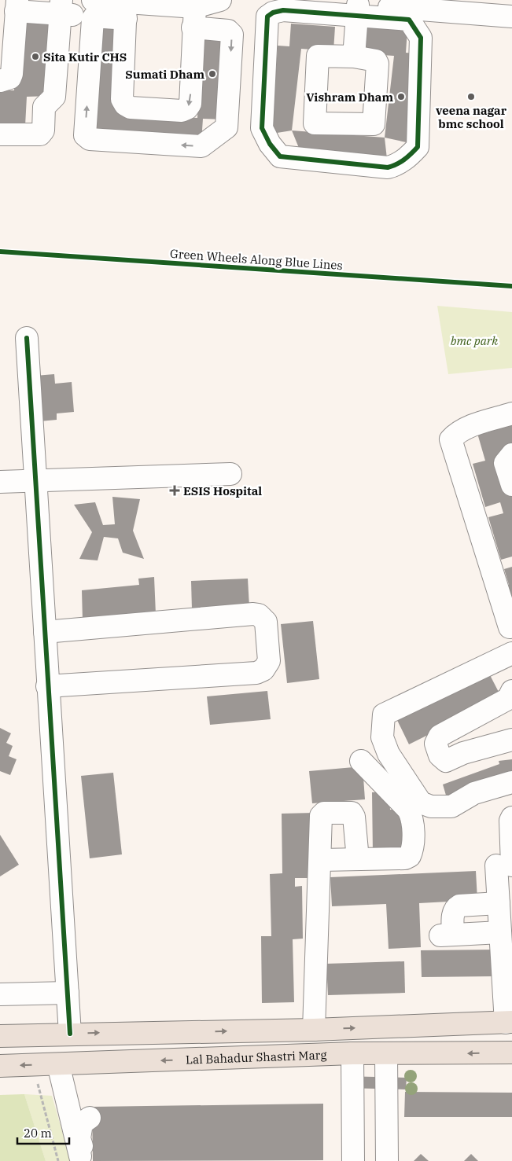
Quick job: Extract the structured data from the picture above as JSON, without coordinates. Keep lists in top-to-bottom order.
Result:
{
  "streets": {
    "main road": ["Lal Bahadur Shastri Marg"],
    "cycle path": ["Green Wheels Along Blue Lines"]
  },
  "parks": ["bmc park"],
  "places": {
    "other": [
      "Sita Kutir CHS",
      "Sumati Dham",
      "Vishram Dham",
      "veena nagar bmc school"
    ],
    "health": ["ESIS Hospital"]
  },
  "scale_bar": "20 m"
}
